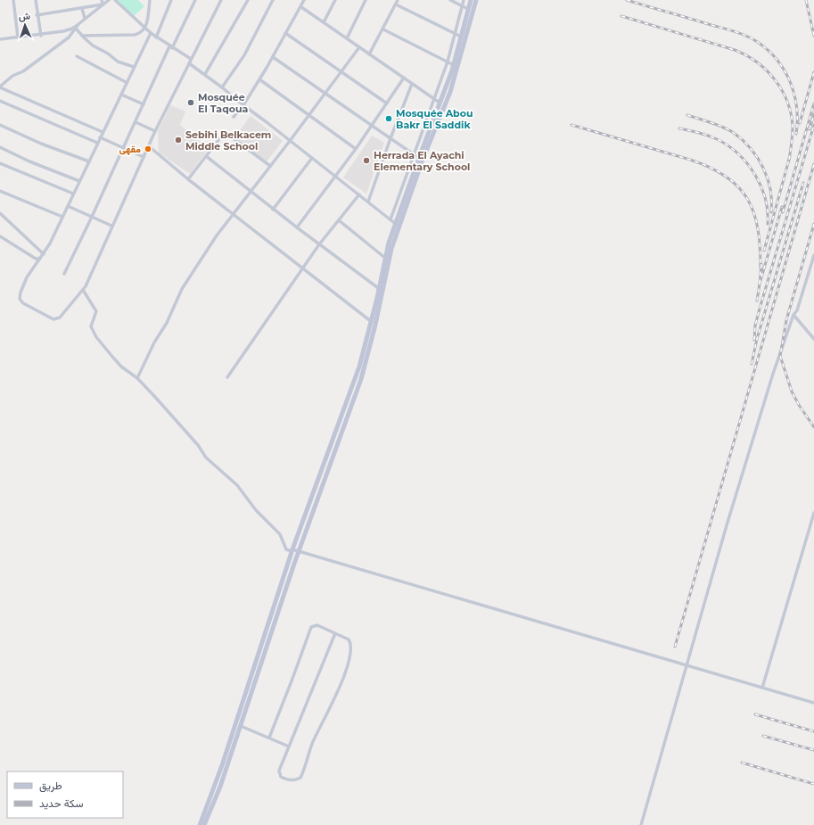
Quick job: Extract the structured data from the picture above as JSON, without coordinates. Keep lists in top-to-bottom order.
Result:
{
  "places": [
    "Mosquée El Taqoua",
    "Mosquée Abou Bakr El Saddik",
    "Sebihi Belkacem Middle School",
    "مقهى",
    "Herrada El Ayachi Elementary School"
  ],
  "legend": ["طريق", "سكة حديد"],
  "north": "top"
}
